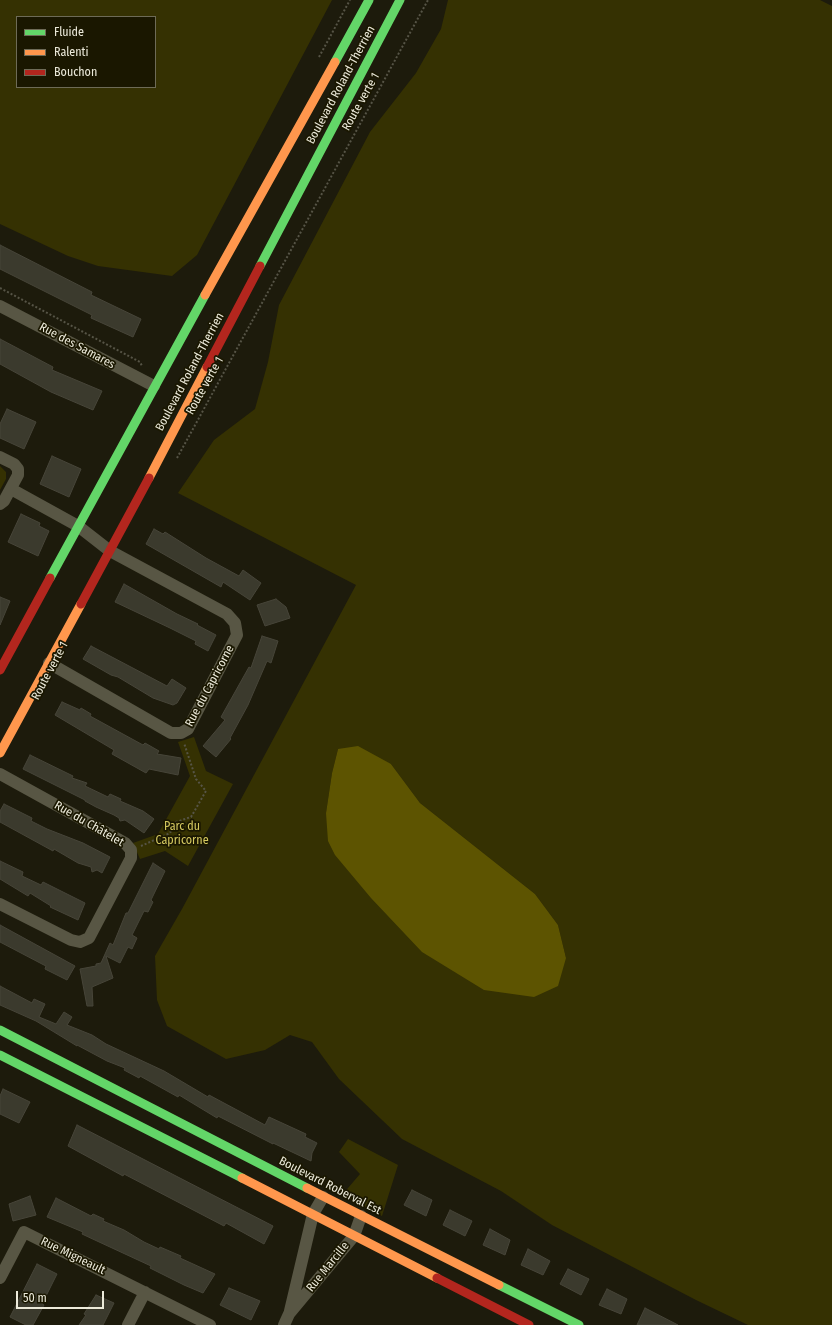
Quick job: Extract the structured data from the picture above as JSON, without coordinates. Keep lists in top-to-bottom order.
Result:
{
  "streets": {
    "main road": ["Boulevard Roland-Therrien", "Boulevard Roberval Est"],
    "street": [
      "Rue des Samares",
      "Rue du Capricorne",
      "Rue du Châtelet",
      "Rue Migneault",
      "Rue Marcille"
    ],
    "path": ["Route verte 1"]
  },
  "crossings": [
    ["Boulevard Roland-Therrien", "Rue des Samares"],
    ["Boulevard Roland-Therrien", "Rue du Capricorne"],
    ["Boulevard Roberval Est", "Rue Marcille"]
  ],
  "parks": ["Parc du Capricorne"],
  "legend": ["Fluide", "Ralenti", "Bouchon"],
  "scale_bar": "50 m"
}
